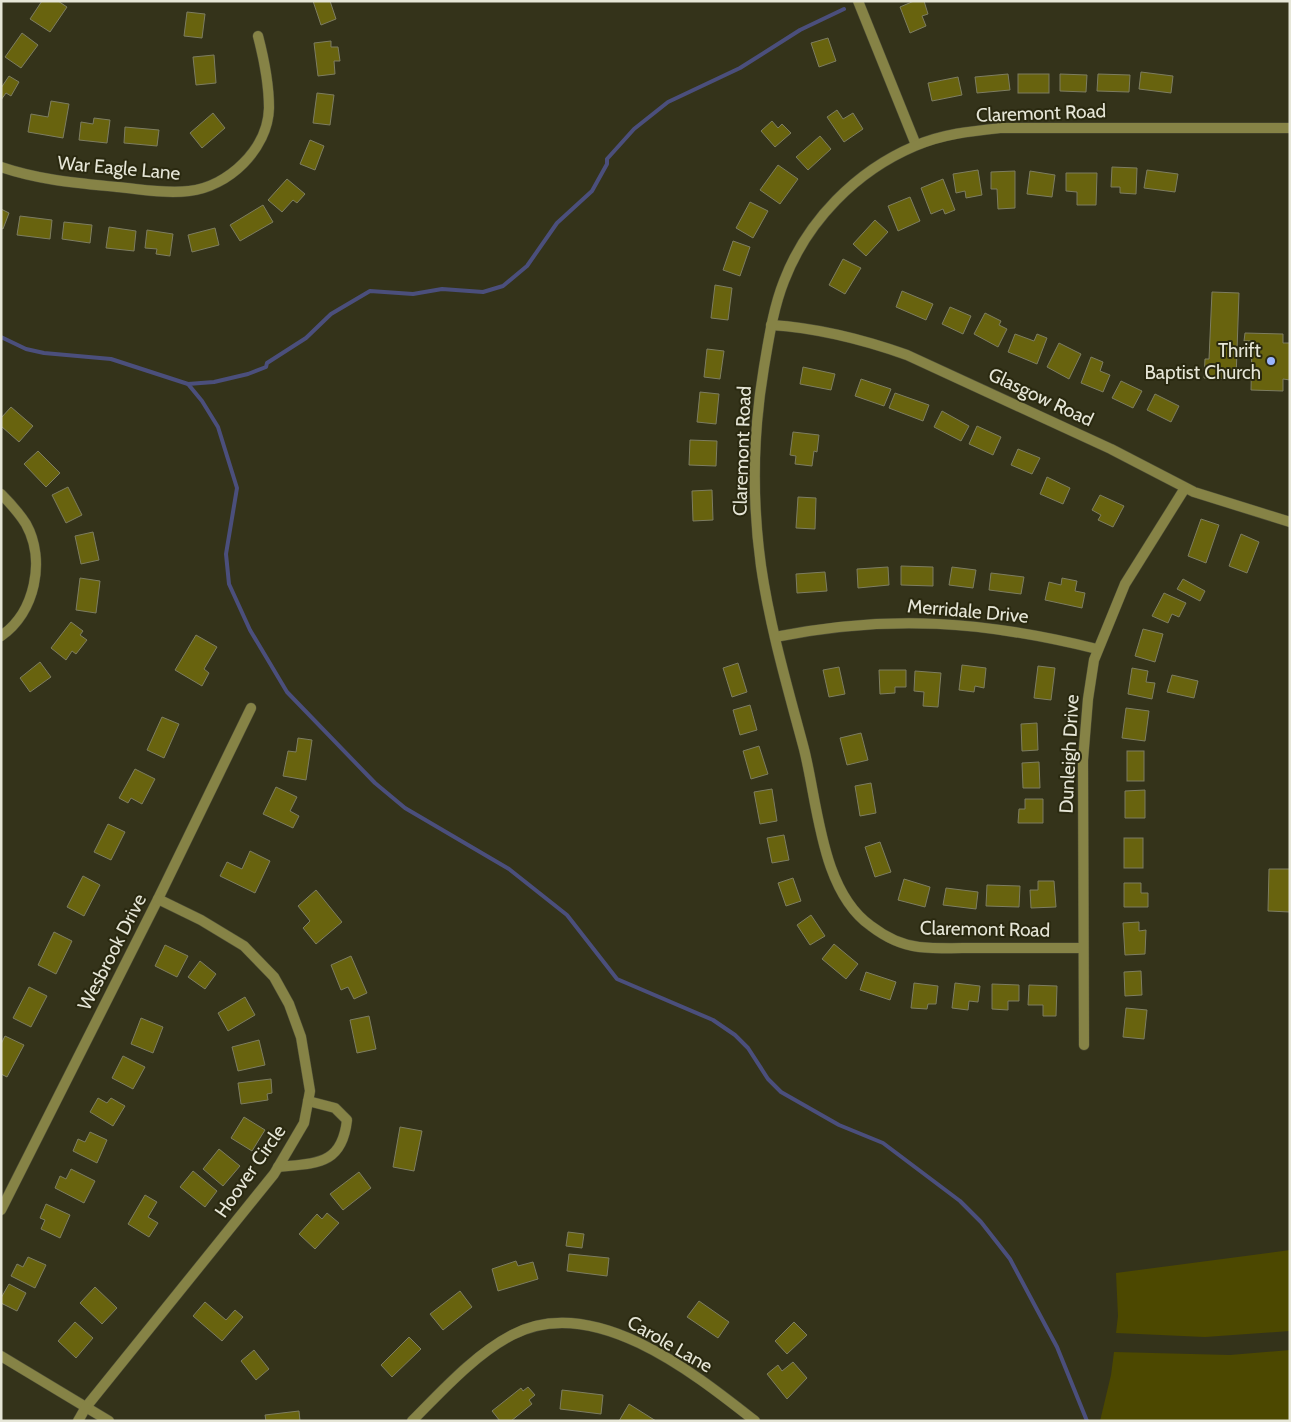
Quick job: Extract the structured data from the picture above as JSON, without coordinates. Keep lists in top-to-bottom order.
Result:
{
  "streets": {
    "street": [
      "Claremont Road",
      "War Eagle Lane",
      "Glasgow Road",
      "Merridale Drive",
      "Dunleigh Drive",
      "Wesbrook Drive",
      "Hoover Circle",
      "Carole Lane"
    ]
  },
  "crossings": [
    ["Claremont Road", "Glasgow Road"],
    ["Claremont Road", "Merridale Drive"],
    ["Claremont Road", "Dunleigh Drive"],
    ["Glasgow Road", "Dunleigh Drive"],
    ["Merridale Drive", "Dunleigh Drive"],
    ["Wesbrook Drive", "Hoover Circle"]
  ],
  "places": ["Thrift Baptist Church"]
}
